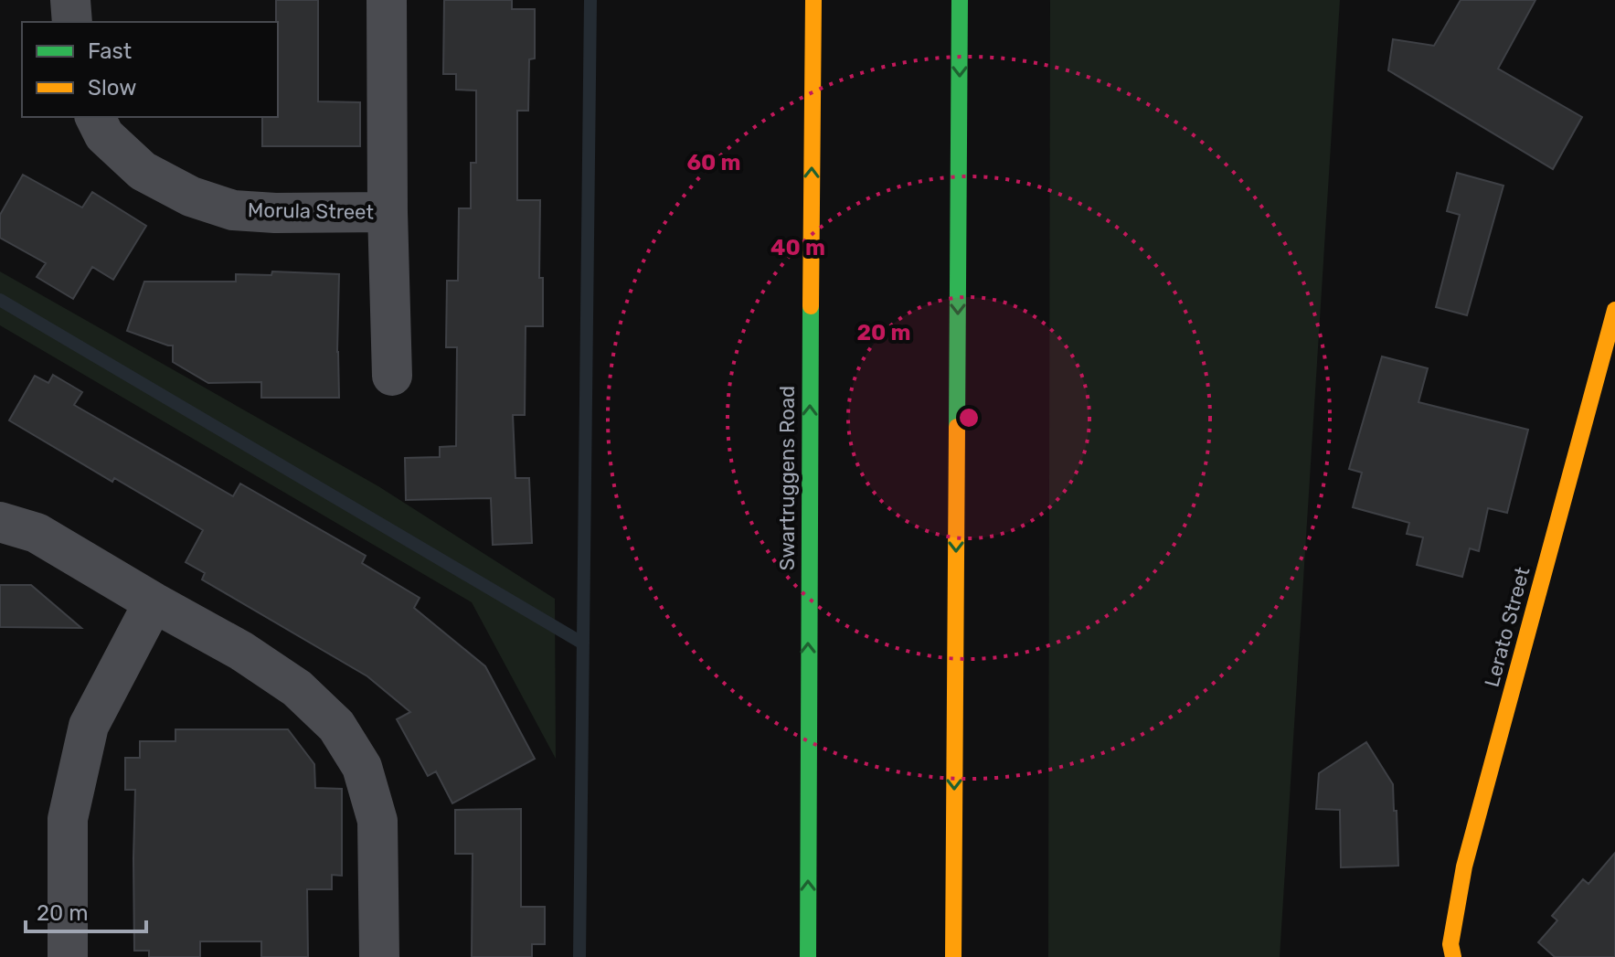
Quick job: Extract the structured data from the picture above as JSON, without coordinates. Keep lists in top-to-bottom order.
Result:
{
  "streets": {
    "main road": ["Swartruggens Road", "Lerato Street"],
    "street": ["Morula Street"]
  },
  "legend": ["Fast", "Slow"],
  "scale_bar": "20 m",
  "rings": ["60 m", "40 m", "20 m"]
}
